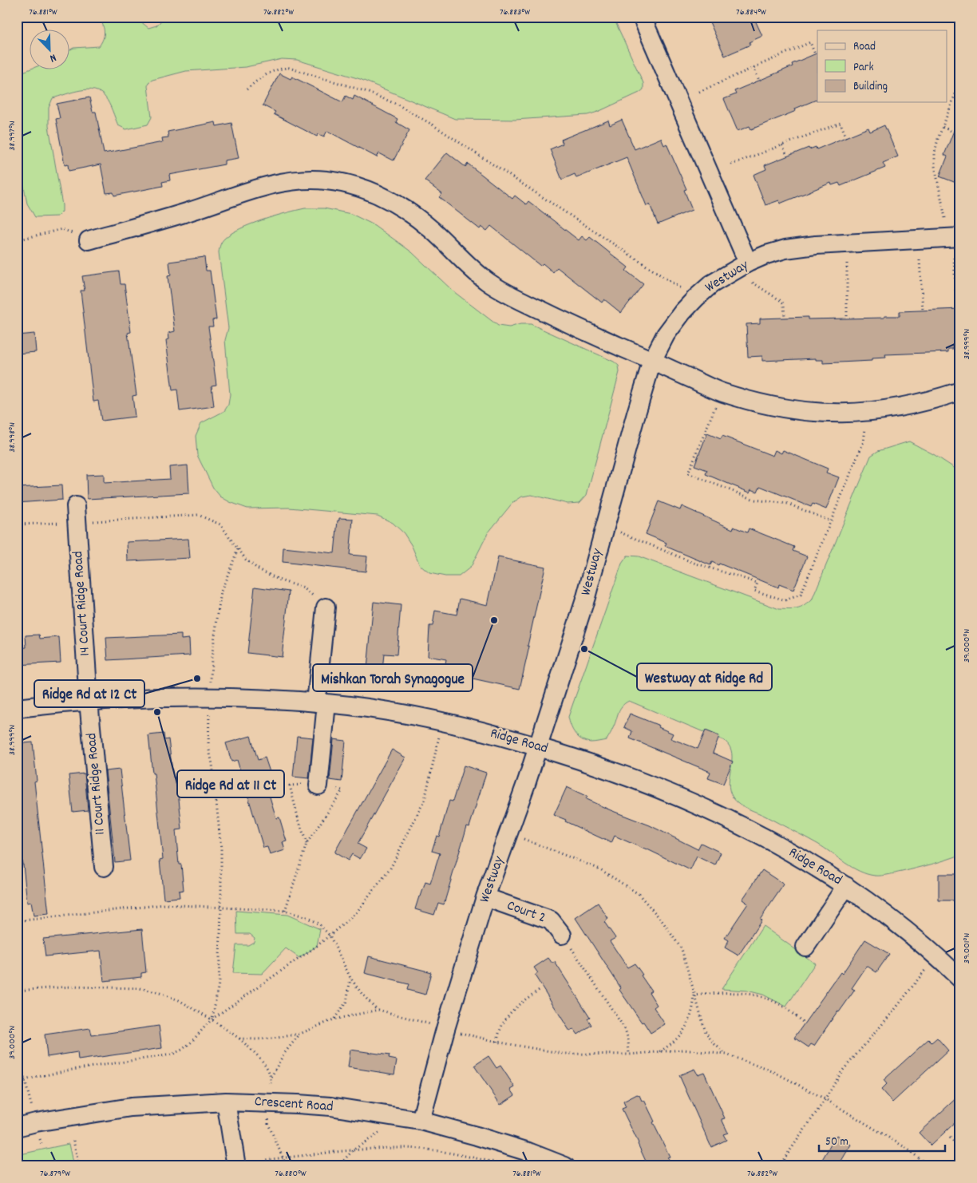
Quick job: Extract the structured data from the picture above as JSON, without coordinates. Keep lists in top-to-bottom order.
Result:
{
  "streets": {
    "street": [
      "Westway",
      "14 Court Ridge Road",
      "Ridge Road",
      "11 Court Ridge Road",
      "Court 2",
      "Crescent Road"
    ]
  },
  "crossings": [
    ["Westway", "Ridge Road"],
    ["Westway", "Court 2"],
    ["Westway", "Crescent Road"],
    ["14 Court Ridge Road", "Ridge Road"],
    ["14 Court Ridge Road", "11 Court Ridge Road"],
    ["Ridge Road", "11 Court Ridge Road"]
  ],
  "places": [
    "Mishkan Torah Synagogue",
    "Westway at Ridge Rd",
    "Ridge Rd at 12 Ct",
    "Ridge Rd at 11 Ct"
  ],
  "legend": ["Road", "Park", "Building"],
  "scale_bar": "50 m",
  "north": "bottom right",
  "coordinates": [
    "76.881°W",
    "76.882°W",
    "76.883°W",
    "76.884°W",
    "38.997°N",
    "38.999°N",
    "38.998°N",
    "39.000°N",
    "39.001°N",
    "76.879°W",
    "76.880°W"
  ]
}
